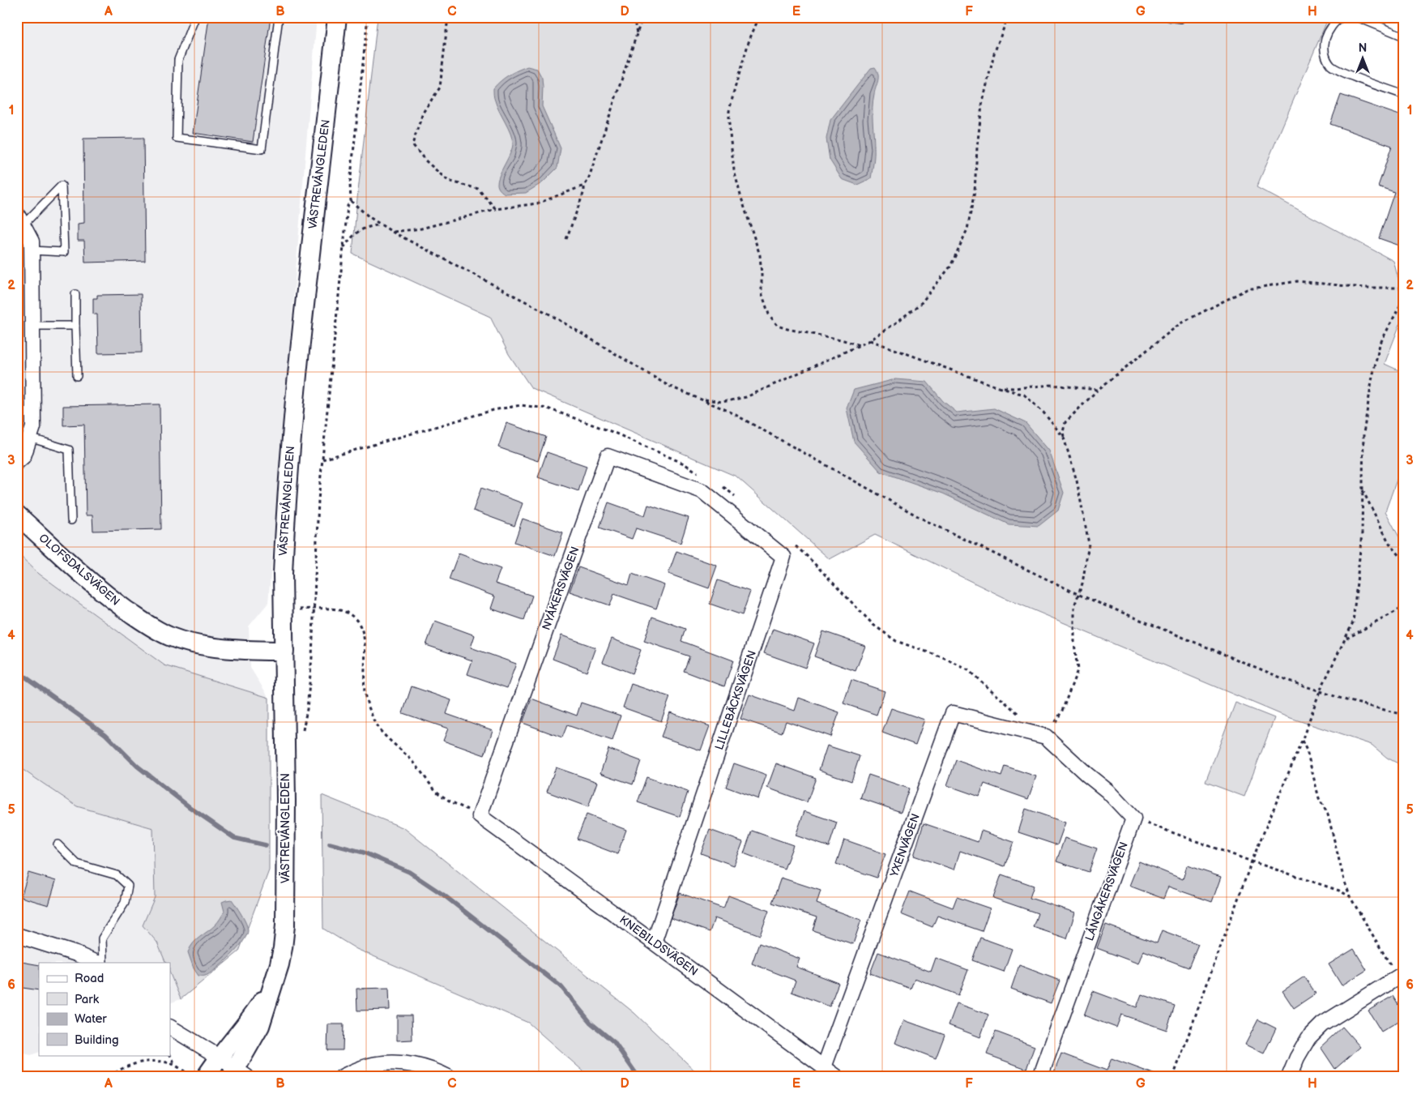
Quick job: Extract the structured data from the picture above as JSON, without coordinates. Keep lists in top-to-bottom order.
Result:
{
  "streets": {
    "street": [
      "VÄSTREVÅNGLEDEN",
      "OLOFSDALSVÄGEN",
      "NYÅKERSVÄGEN",
      "LILLEBÄCKSVÄGEN",
      "YXENVÄGEN",
      "LÅNGÅKERSVÄGEN",
      "KNEBILDSVÄGEN"
    ]
  },
  "crossings": [
    ["VÄSTREVÅNGLEDEN", "OLOFSDALSVÄGEN"],
    ["NYÅKERSVÄGEN", "LILLEBÄCKSVÄGEN"],
    ["NYÅKERSVÄGEN", "KNEBILDSVÄGEN"],
    ["LILLEBÄCKSVÄGEN", "KNEBILDSVÄGEN"],
    ["YXENVÄGEN", "KNEBILDSVÄGEN"]
  ],
  "legend": [
    "Road",
    "Park",
    "Water",
    "Building"
  ],
  "north": "top",
  "grid": {
    "columns": [
      "A",
      "B",
      "C",
      "D",
      "E",
      "F",
      "G",
      "H"
    ],
    "rows": [
      "1",
      "2",
      "3",
      "4",
      "5",
      "6"
    ]
  }
}
